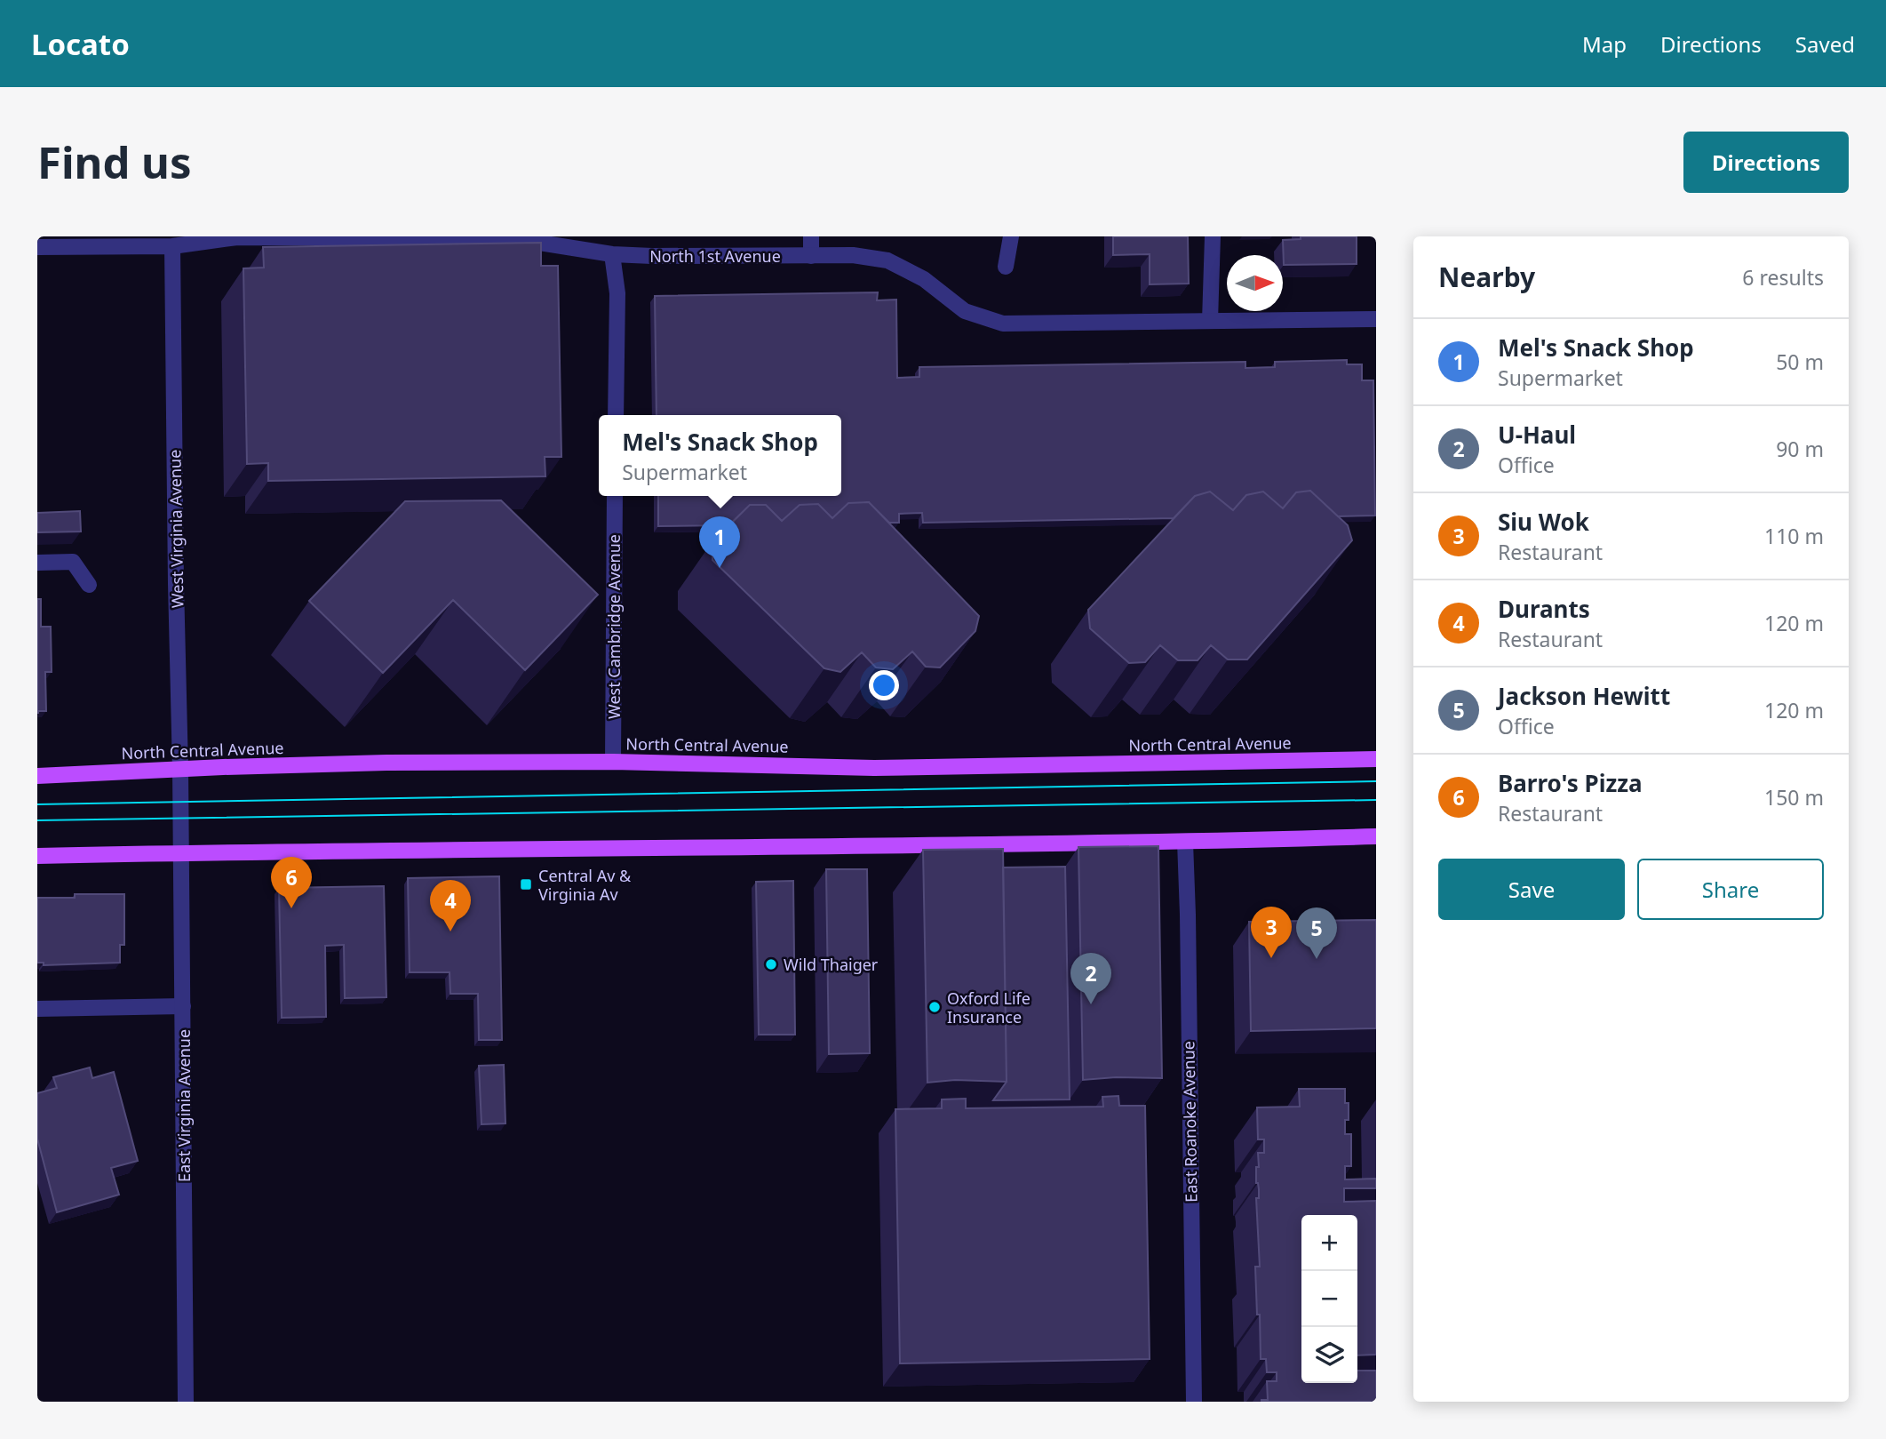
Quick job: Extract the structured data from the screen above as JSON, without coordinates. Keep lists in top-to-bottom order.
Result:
{
  "streets": {
    "main road": ["North Central Avenue"],
    "street": [
      "North 1st Avenue",
      "West Virginia Avenue",
      "West Cambridge Avenue",
      "East Virginia Avenue",
      "East Roanoke Avenue"
    ]
  },
  "crossings": [
    ["North 1st Avenue", "West Virginia Avenue"],
    ["West Virginia Avenue", "North Central Avenue"],
    ["West Virginia Avenue", "East Virginia Avenue"],
    ["West Cambridge Avenue", "North Central Avenue"]
  ],
  "places": {
    "transit": ["Central Av & Virginia Av"],
    "other": ["Wild Thaiger", "Oxford Life Insurance"]
  },
  "north": "right",
  "page": {
    "header": "Locato",
    "nav": ["Map", "Directions", "Saved"],
    "buttons": [
      "Directions",
      ["Save", "Share"]
    ],
    "title": "Find us",
    "heading": ["Nearby", "6 results"],
    "list": [
      {
        "mark": "1",
        "name": "Mel's Snack Shop",
        "note": "Supermarket",
        "value": "50 m"
      },
      {
        "mark": "2",
        "name": "U-Haul",
        "note": "Office",
        "value": "90 m"
      },
      {
        "mark": "3",
        "name": "Siu Wok",
        "note": "Restaurant",
        "value": "110 m"
      },
      {
        "mark": "4",
        "name": "Durants",
        "note": "Restaurant",
        "value": "120 m"
      },
      {
        "mark": "5",
        "name": "Jackson Hewitt",
        "note": "Office",
        "value": "120 m"
      },
      {
        "mark": "6",
        "name": "Barro's Pizza",
        "note": "Restaurant",
        "value": "150 m"
      }
    ],
    "popup": ["Mel's Snack Shop", "Supermarket"],
    "pins": [
      "1",
      "6",
      "4",
      "3",
      "5",
      "2"
    ],
    "map_buttons": ["+", "−"]
  }
}
